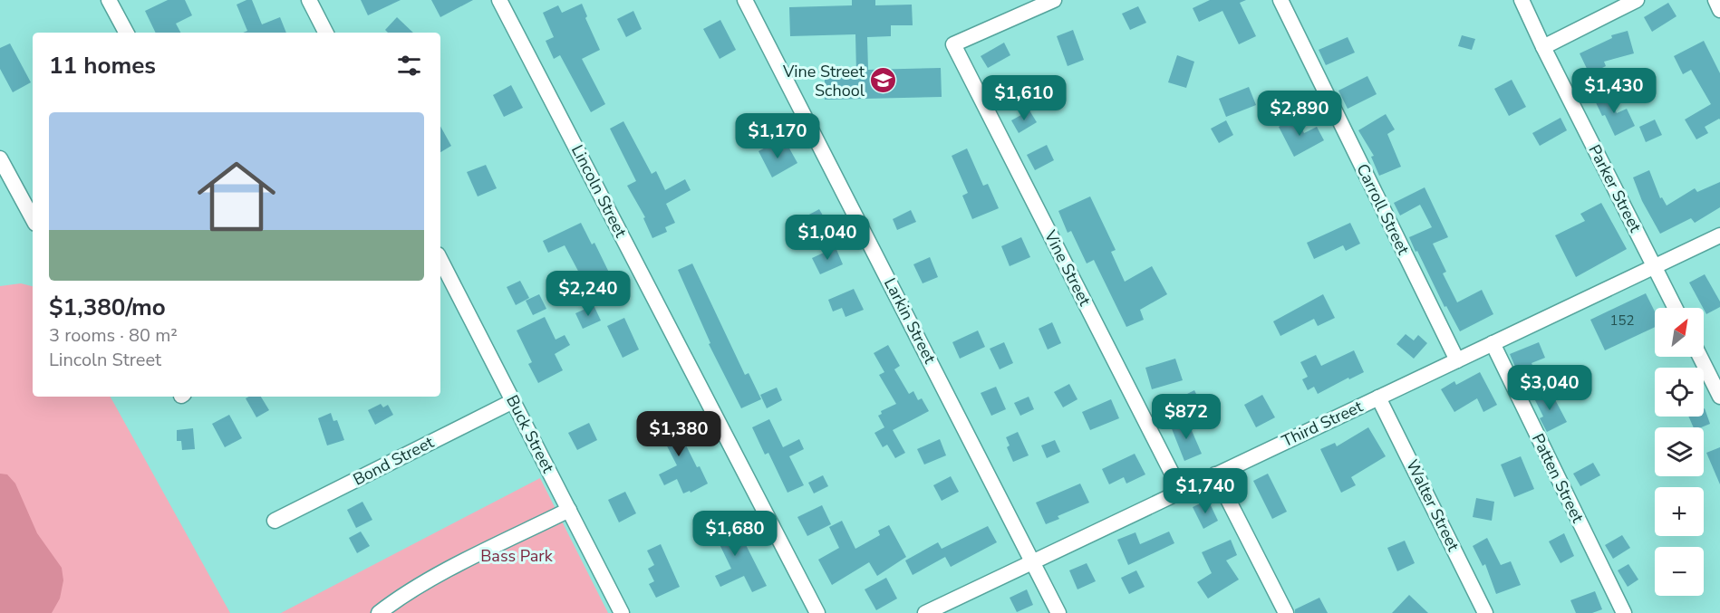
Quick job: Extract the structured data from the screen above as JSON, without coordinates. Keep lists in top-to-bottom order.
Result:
{
  "streets": {
    "street": [
      "Parker Street",
      "Lincoln Street",
      "Carroll Street",
      "Vine Street",
      "Larkin Street",
      "Third Street",
      "Buck Street",
      "Bond Street",
      "Patten Street",
      "Walter Street"
    ]
  },
  "crossings": [
    ["Parker Street", "Third Street"],
    ["Carroll Street", "Third Street"],
    ["Vine Street", "Third Street"],
    ["Larkin Street", "Third Street"],
    ["Third Street", "Patten Street"],
    ["Third Street", "Walter Street"],
    ["Buck Street", "Bond Street"]
  ],
  "parks": ["Bass Park"],
  "places": {
    "school or university": ["Vine Street School"]
  },
  "house_numbers": ["152"],
  "north": "top right",
  "page": {
    "heading": "11 homes",
    "price": [
      "$1,430",
      "$1,610",
      "$2,890",
      "$1,170",
      "$1,040",
      "$2,240",
      "$3,040",
      "$872",
      "$1,380",
      "$1,740",
      "$1,680"
    ],
    "list": [
      {
        "name": "$1,380/mo",
        "note": "3 rooms · 80 m² · Lincoln Street"
      }
    ],
    "map_buttons": ["+", "−"]
  }
}
